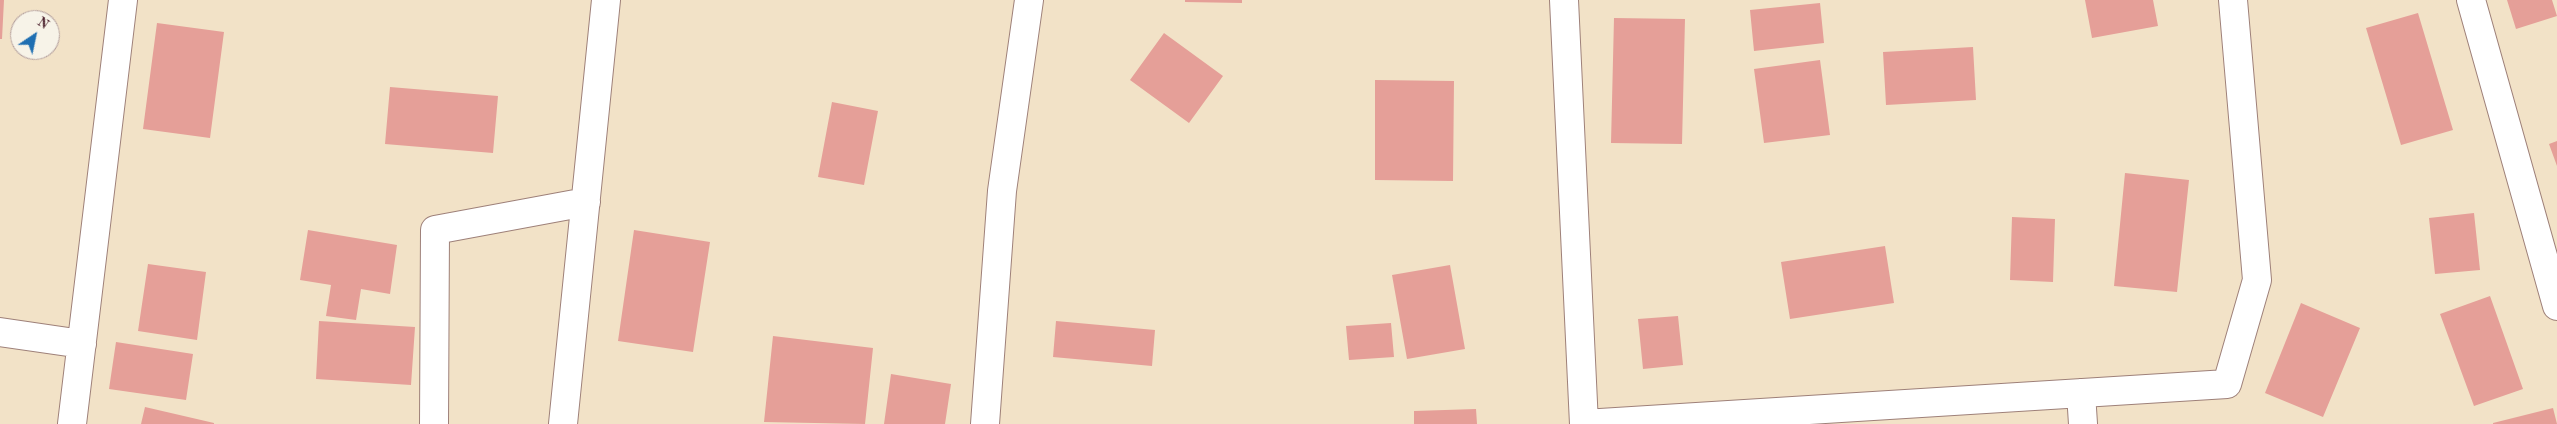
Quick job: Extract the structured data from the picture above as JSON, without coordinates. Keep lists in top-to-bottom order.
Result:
{
  "north": "top right"
}
